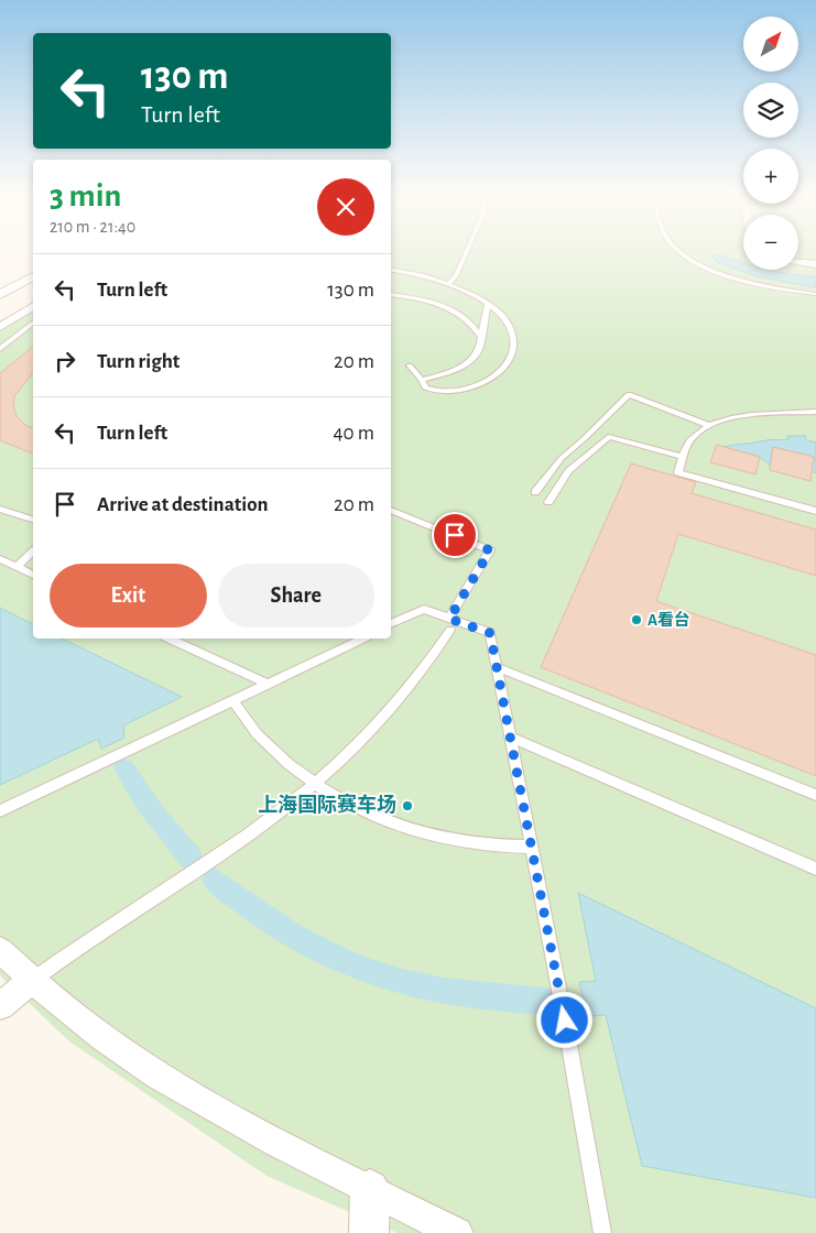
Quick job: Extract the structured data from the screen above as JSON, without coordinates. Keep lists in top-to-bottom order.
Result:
{
  "places": ["A看台", "上海国际赛车场"],
  "north": "top right",
  "page": {
    "map_buttons": ["+", "−"],
    "turn": ["130 m", "Turn left"],
    "heading": ["3 min", "210 m · 21:40"],
    "list": [
      {
        "name": "Turn left",
        "value": "130 m"
      },
      {
        "name": "Turn right",
        "value": "20 m"
      },
      {
        "name": "Turn left",
        "value": "40 m"
      },
      {
        "name": "Arrive at destination",
        "value": "20 m"
      }
    ],
    "buttons": ["Exit", "Share"]
  }
}
